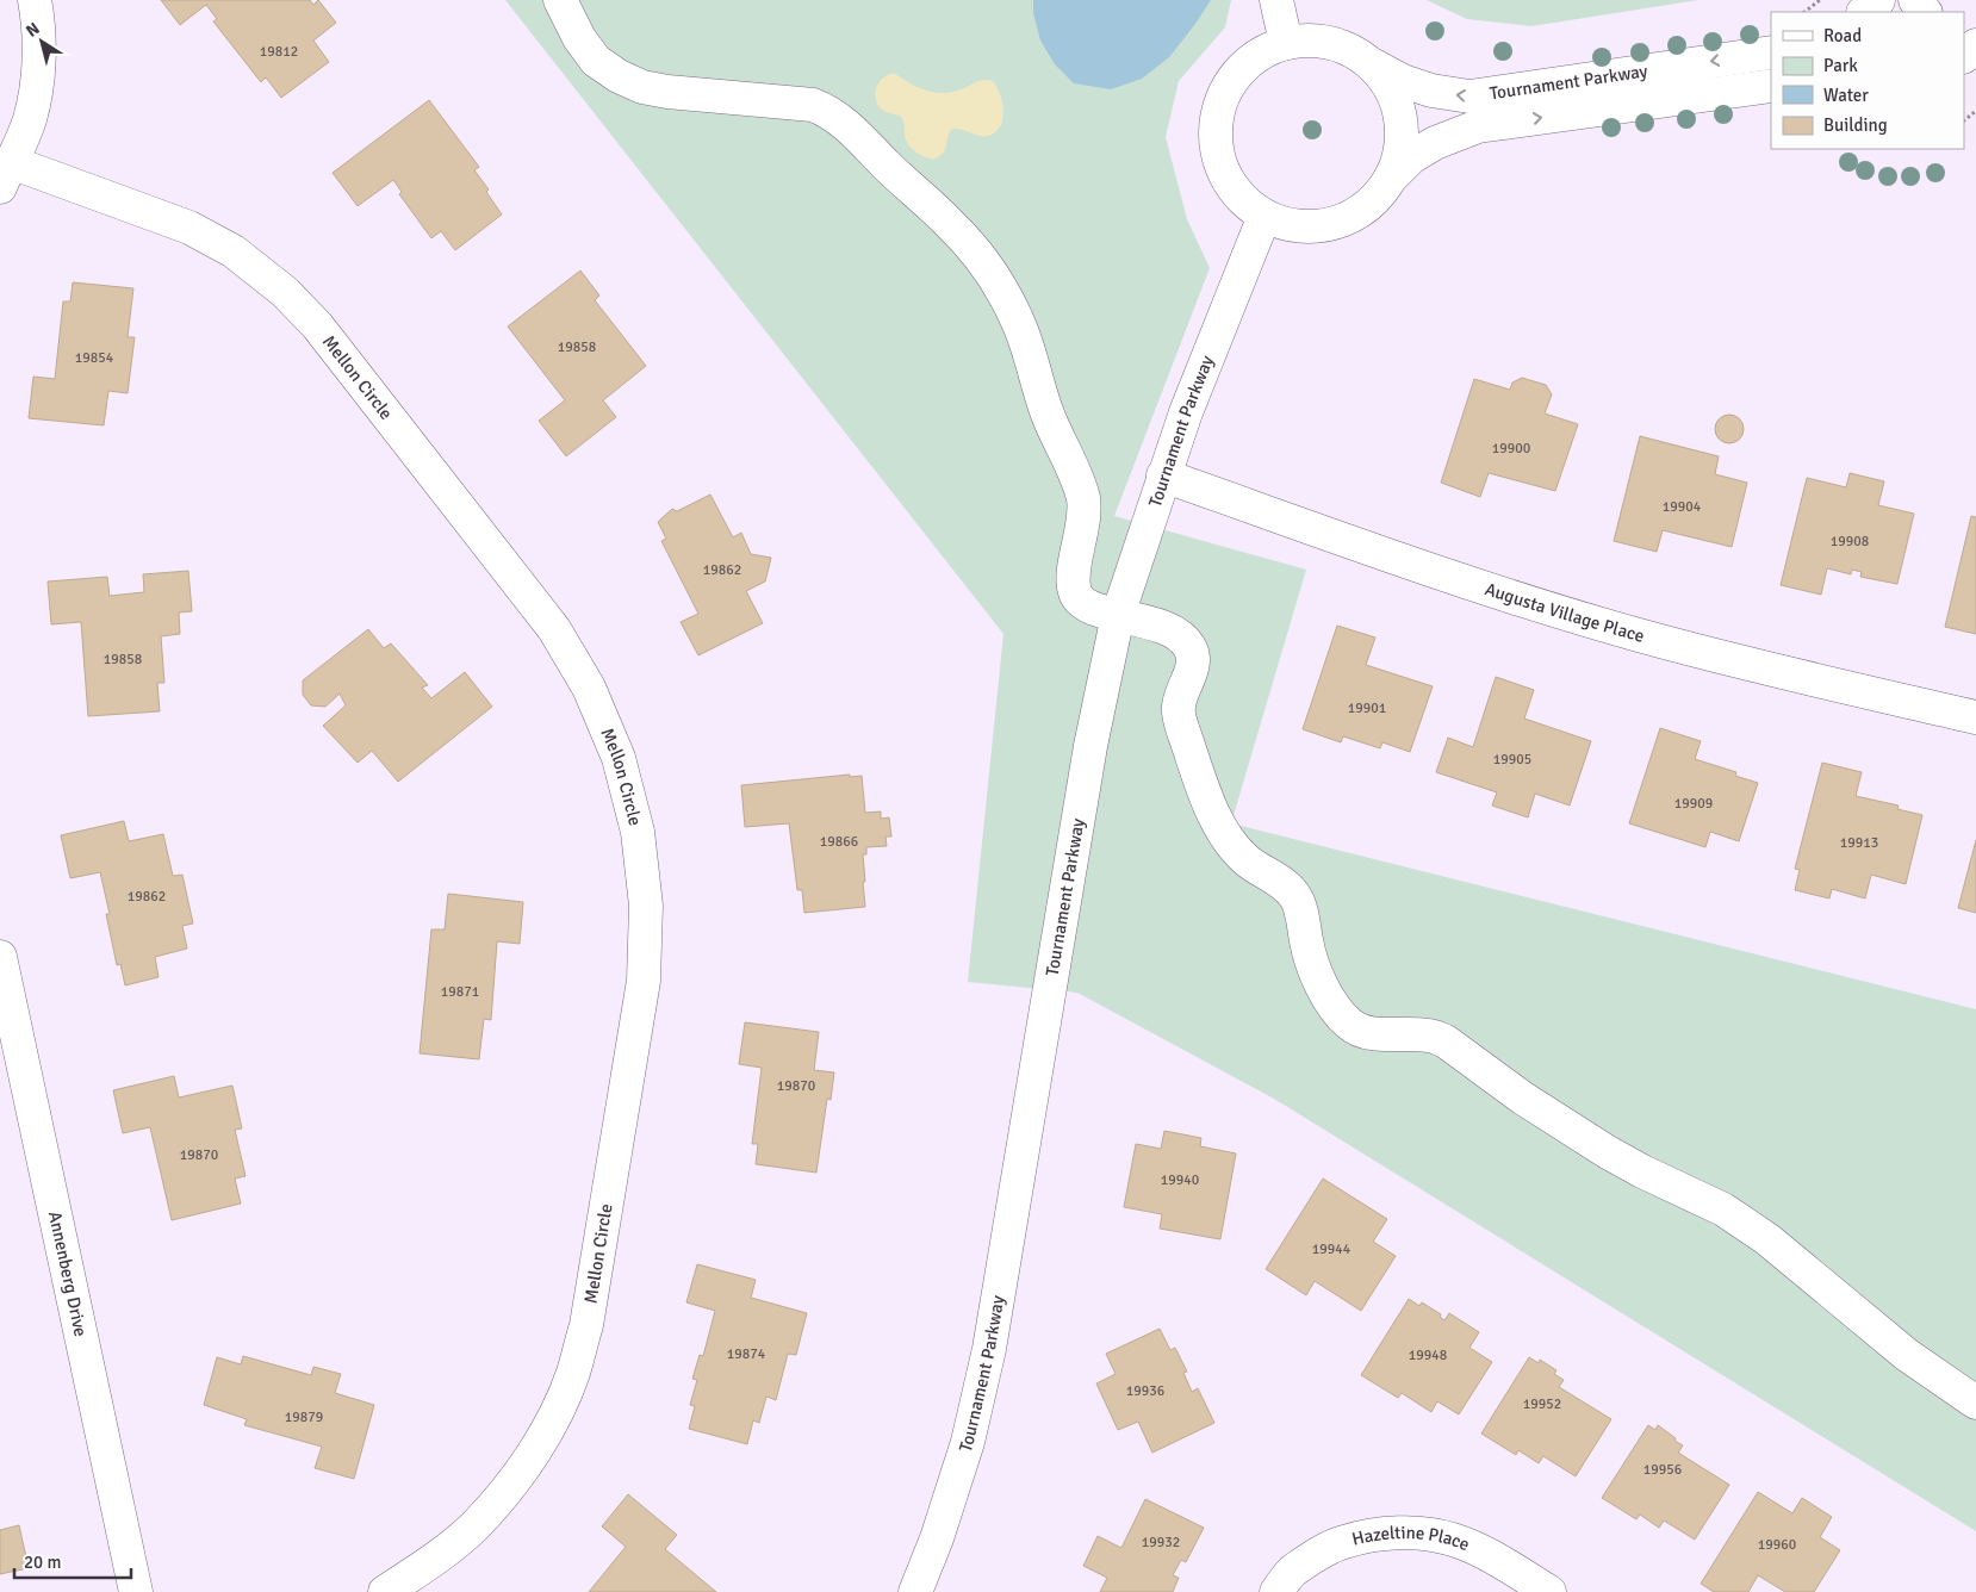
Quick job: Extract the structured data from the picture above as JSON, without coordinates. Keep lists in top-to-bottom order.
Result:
{
  "streets": {
    "street": [
      "Tournament Parkway",
      "Mellon Circle",
      "Augusta Village Place",
      "Annenberg Drive",
      "Hazeltine Place"
    ]
  },
  "crossings": [
    ["Tournament Parkway", "Augusta Village Place"]
  ],
  "house_numbers": [
    "19812",
    "19858",
    "19854",
    "19900",
    "19904",
    "19908",
    "19862",
    "19858",
    "19901",
    "19905",
    "19909",
    "19866",
    "19913",
    "19862",
    "19871",
    "19870",
    "19870",
    "19940",
    "19944",
    "19874",
    "19948",
    "19936",
    "19952",
    "19879",
    "19956",
    "19932",
    "19960"
  ],
  "legend": [
    "Road",
    "Park",
    "Water",
    "Building"
  ],
  "scale_bar": "20 m",
  "north": "top left"
}
